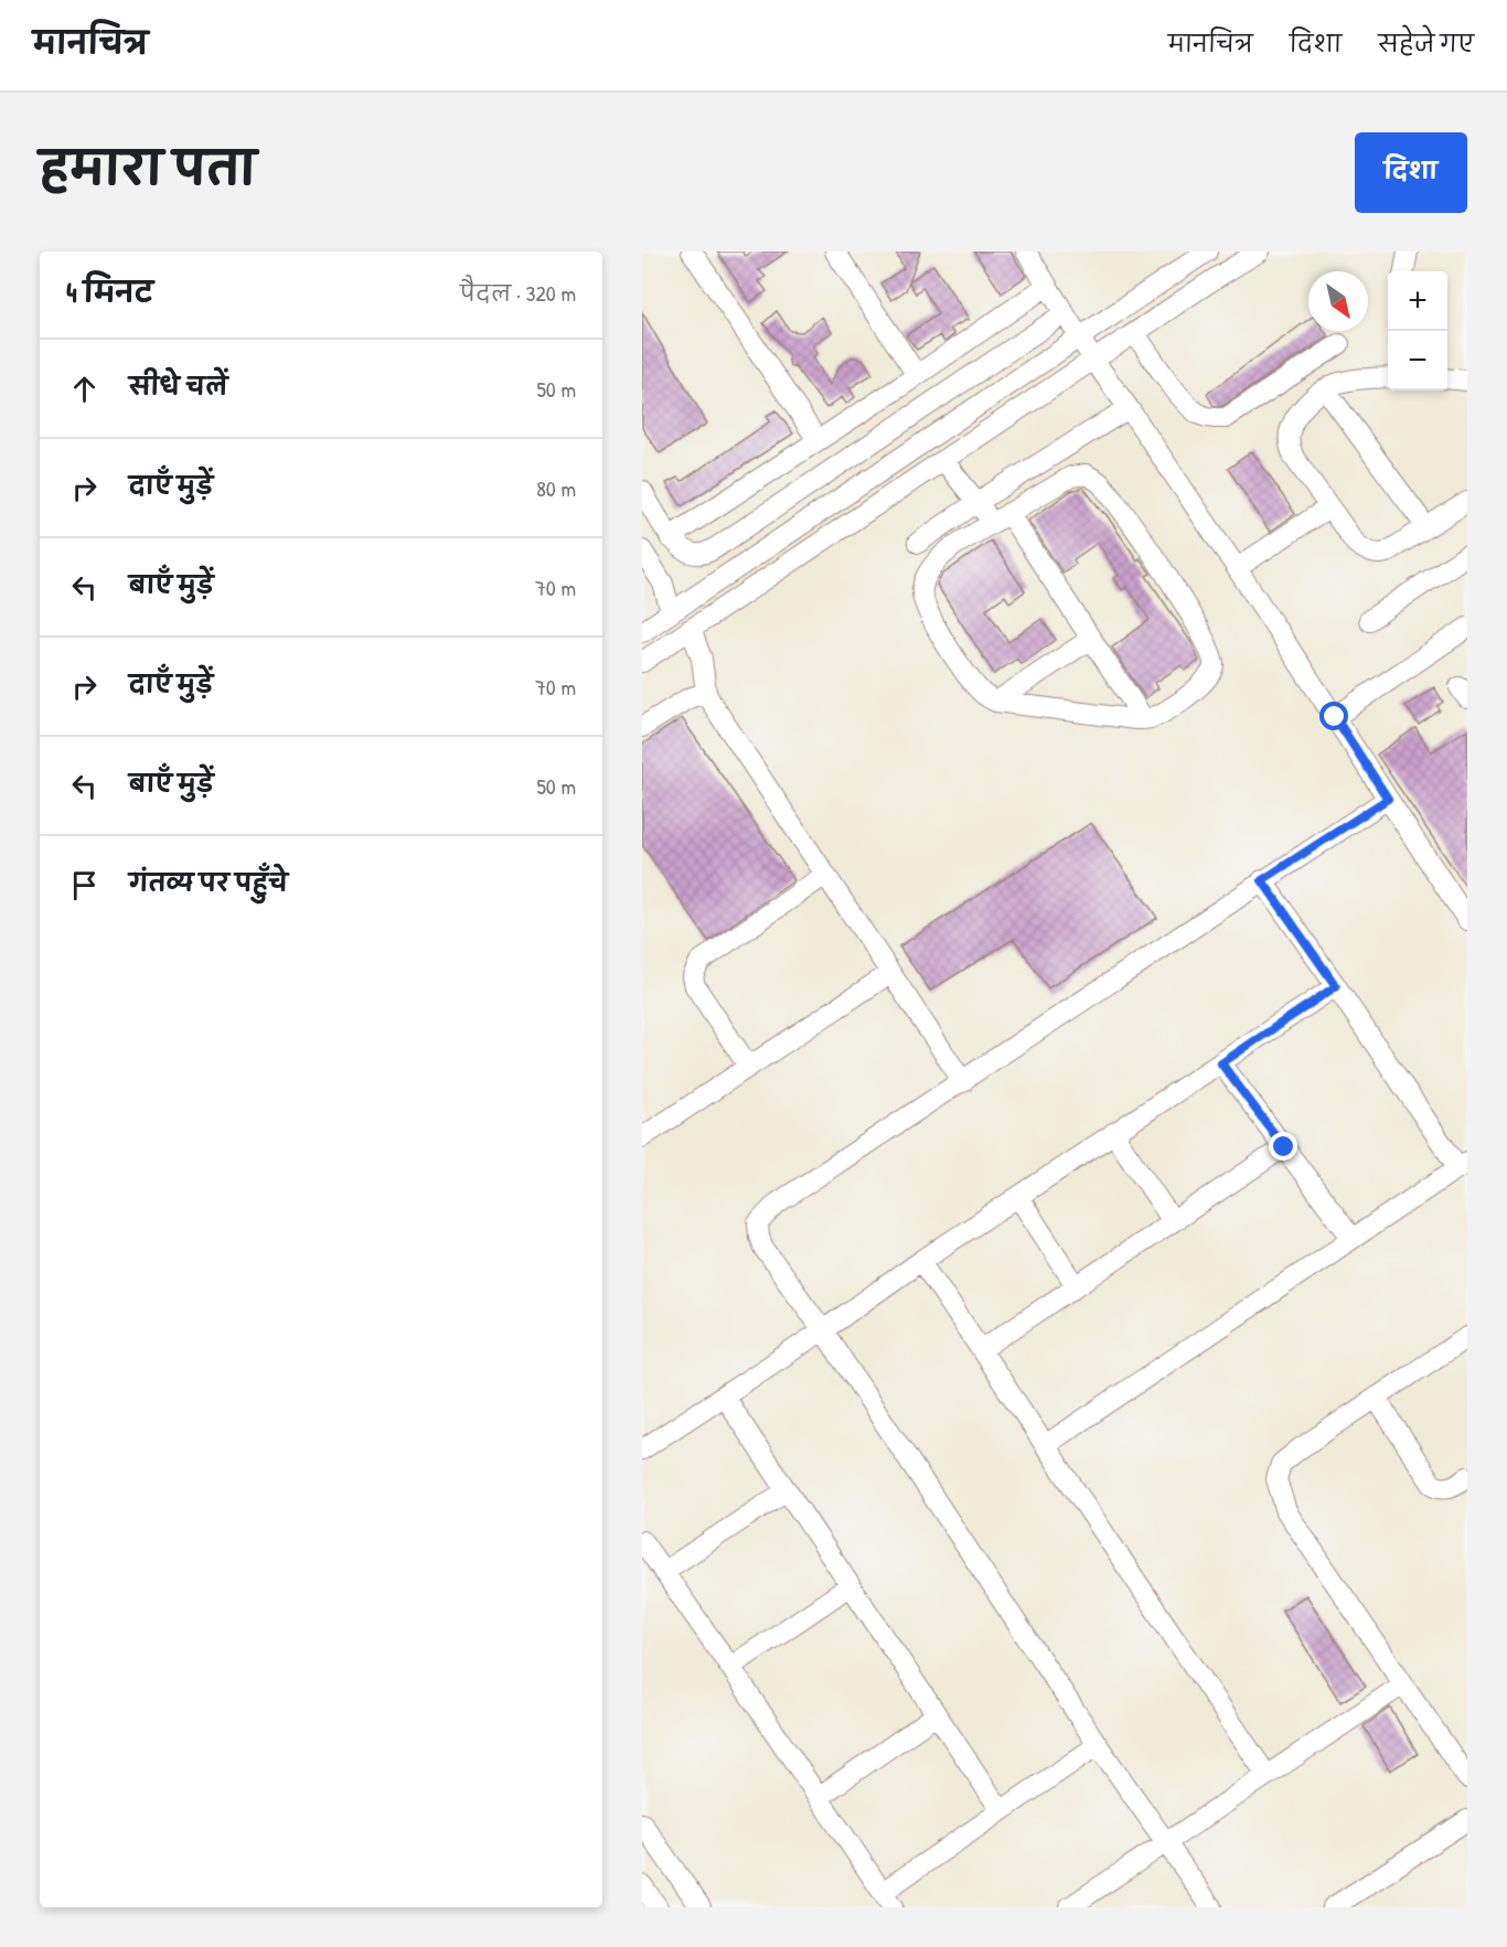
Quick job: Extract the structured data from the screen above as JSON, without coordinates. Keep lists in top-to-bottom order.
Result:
{
  "north": "bottom right",
  "page": {
    "header": "मानचित्र",
    "nav": ["मानचित्र", "दिशा", "सहेजे गए"],
    "title": "हमारा पता",
    "buttons": "दिशा",
    "heading": ["4 मिनट", "पैदल · 320 m"],
    "map_buttons": ["+", "−"],
    "list": [
      ["सीधे चलें", "50 m"],
      ["दाएँ मुड़ें", "80 m"],
      ["बाएँ मुड़ें", "70 m"],
      ["दाएँ मुड़ें", "70 m"],
      ["बाएँ मुड़ें", "50 m"],
      "गंतव्य पर पहुँचे"
    ]
  }
}
